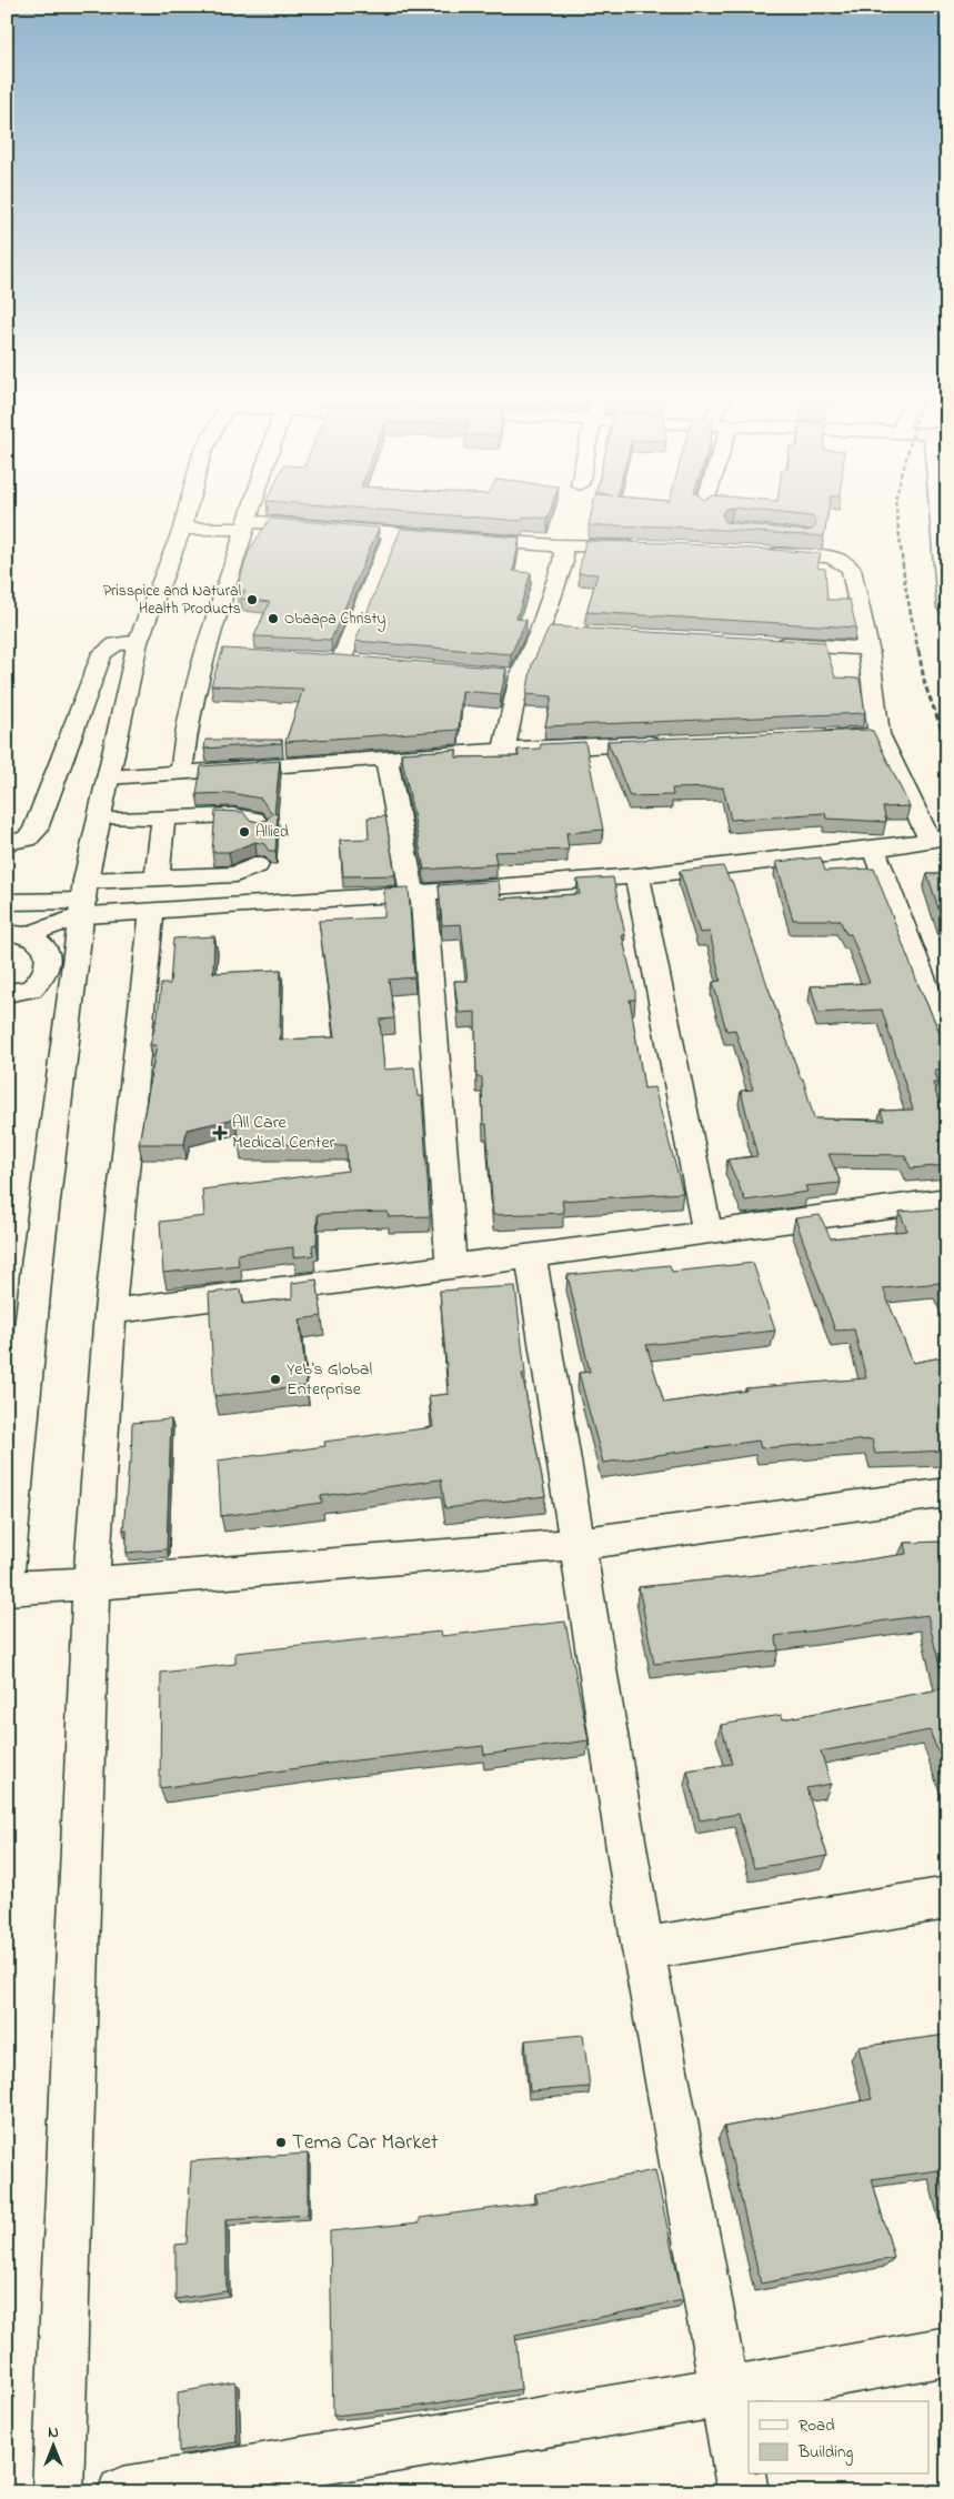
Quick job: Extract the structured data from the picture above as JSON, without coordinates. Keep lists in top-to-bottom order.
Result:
{
  "places": {
    "other": [
      "Prisspice and Natural Health Products",
      "Obaapa Christy",
      "Allied",
      "Yeb's Global Enterprise",
      "Tema Car Market"
    ],
    "health": ["All Care Medical Center"]
  },
  "legend": ["Road", "Building"],
  "north": "top"
}
